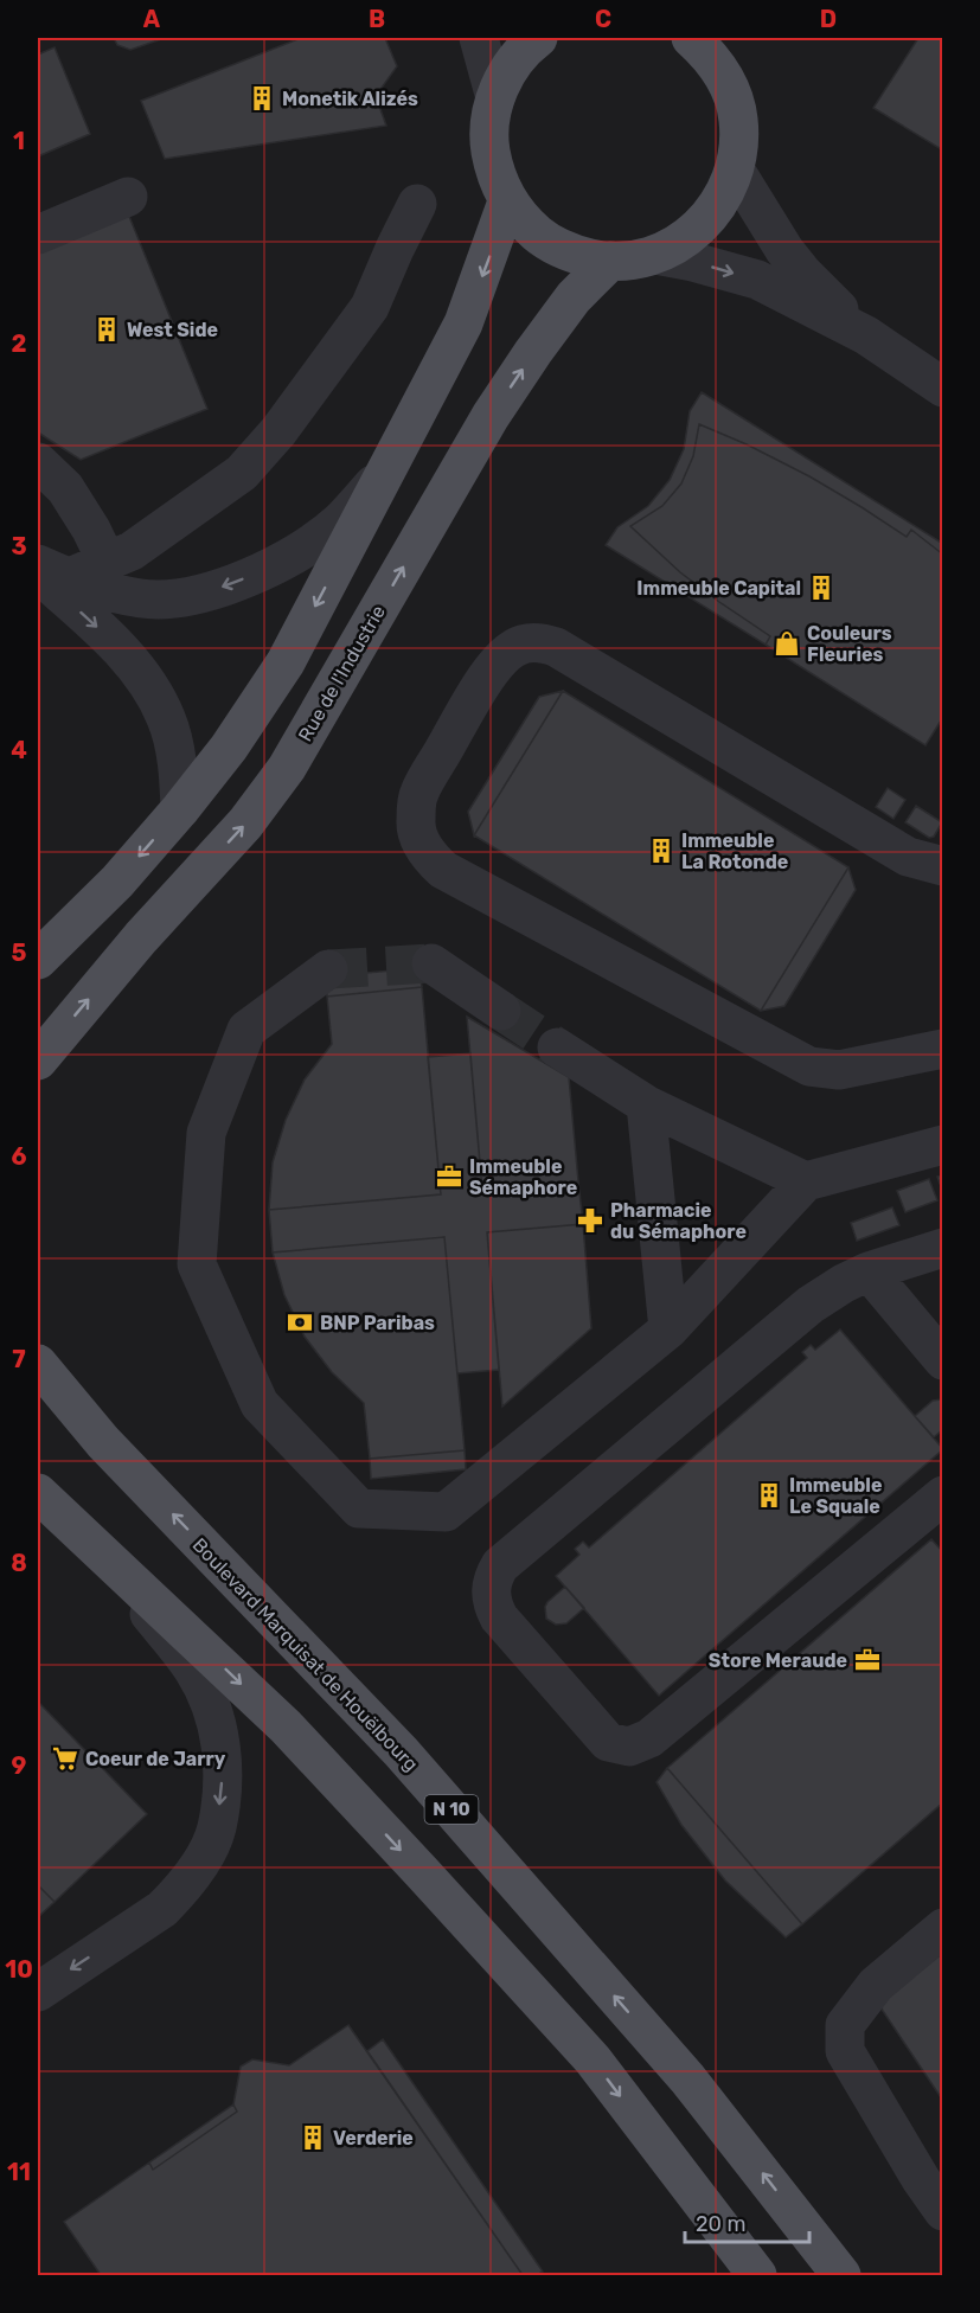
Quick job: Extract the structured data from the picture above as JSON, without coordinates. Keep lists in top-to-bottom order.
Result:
{
  "streets": {
    "main road": ["Rue de l'Industrie", "Boulevard Marquisat de Houëlbourg", "N 10"]
  },
  "places": {
    "building": [
      "Monetik Alizés",
      "West Side",
      "Immeuble Capital",
      "Immeuble La Rotonde",
      "Immeuble Le Squale",
      "Verderie"
    ],
    "shop": ["Couleurs Fleuries"],
    "office": ["Immeuble Sémaphore", "Store Meraude"],
    "pharmacy": ["Pharmacie du Sémaphore"],
    "bank": ["BNP Paribas"],
    "supermarket": ["Coeur de Jarry"]
  },
  "scale_bar": "20 m",
  "grid": {
    "columns": [
      "A",
      "B",
      "C",
      "D"
    ],
    "rows": [
      "1",
      "2",
      "3",
      "4",
      "5",
      "6",
      "7",
      "8",
      "9",
      "10",
      "11"
    ]
  }
}
